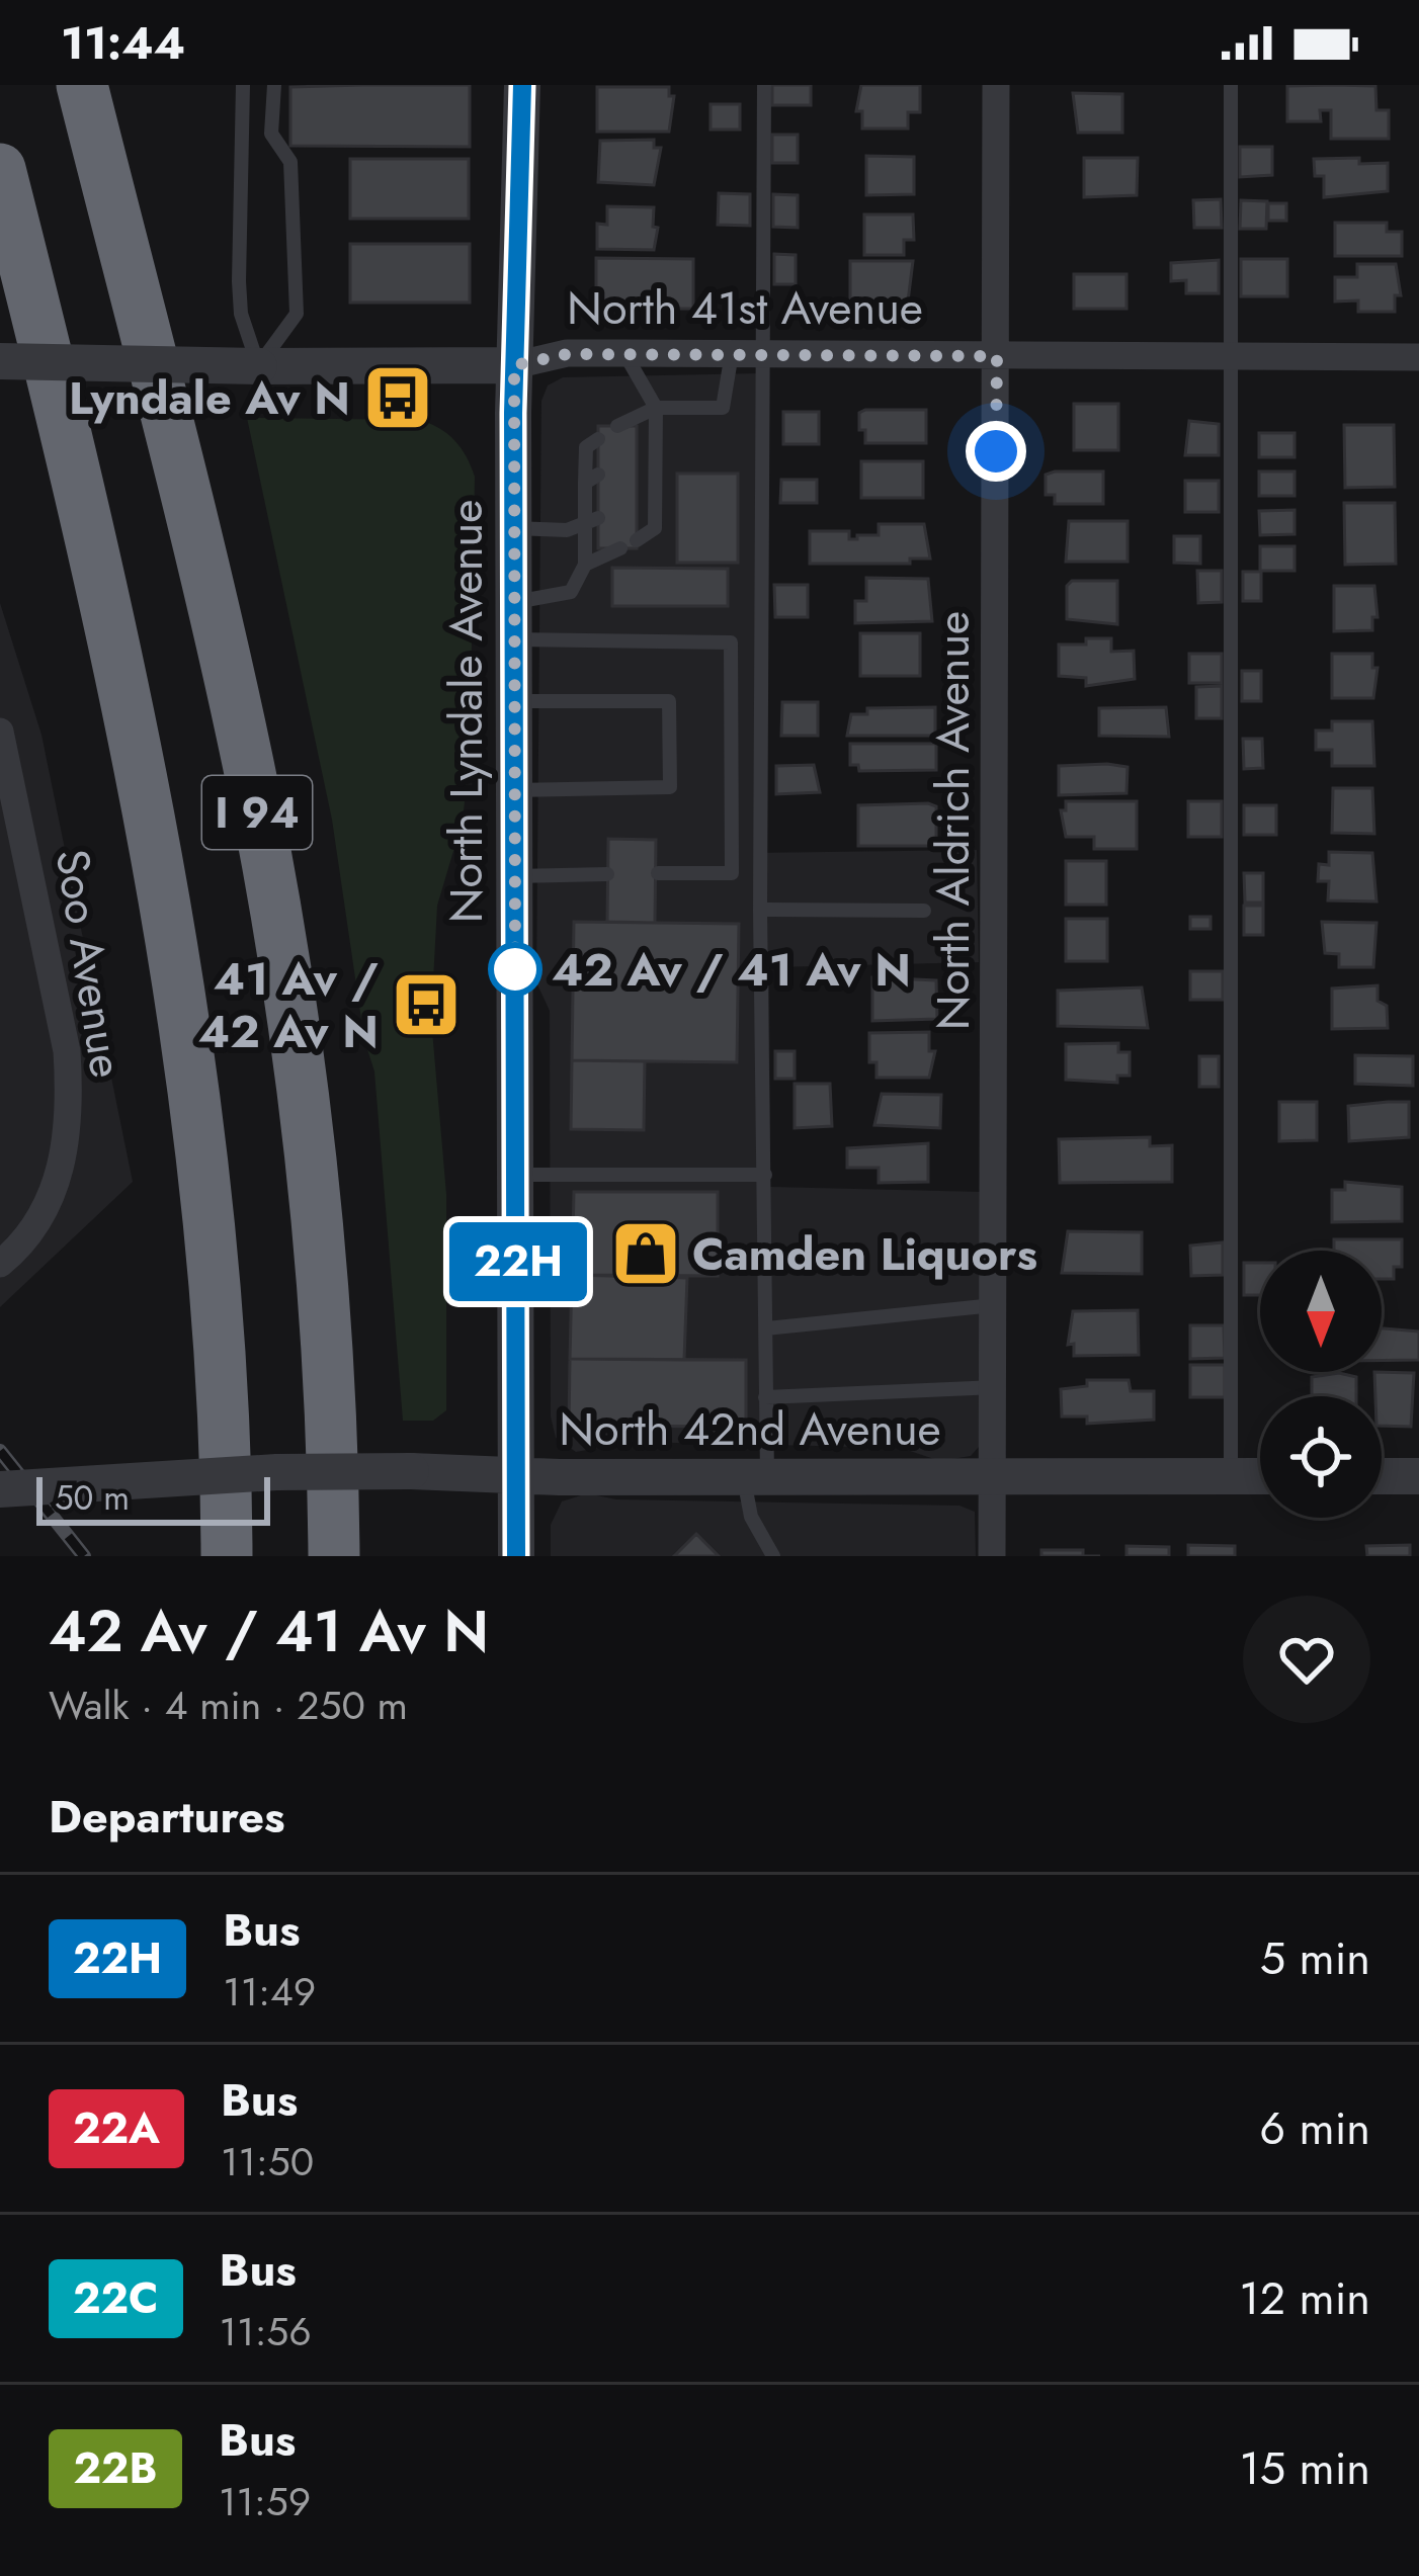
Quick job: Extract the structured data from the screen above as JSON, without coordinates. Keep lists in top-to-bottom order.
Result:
{
  "streets": {
    "highway": ["I 94"],
    "street": [
      "North 41st Avenue",
      "North Lyndale Avenue",
      "North Aldrich Avenue",
      "Soo Avenue",
      "North 42nd Avenue"
    ]
  },
  "crossings": [
    ["North 41st Avenue", "North Lyndale Avenue"],
    ["North 41st Avenue", "North Aldrich Avenue"],
    ["North Lyndale Avenue", "North 42nd Avenue"],
    ["North Aldrich Avenue", "North 42nd Avenue"]
  ],
  "places": {
    "bus stop": ["Lyndale Av N", "41 Av / 42 Av N"],
    "other": ["42 Av / 41 Av N"],
    "shop": ["Camden Liquors"]
  },
  "lines": ["bus line 22H"],
  "scale_bar": "50 m",
  "north": "bottom",
  "page": {
    "status": "11:44",
    "on_map": "22H",
    "scale": "50 m",
    "heading": [
      ["42 Av / 41 Av N", "Walk · 4 min · 250 m"],
      "Departures"
    ],
    "list": [
      {
        "mark": "22H",
        "name": "Bus",
        "note": "11:49",
        "value": "5 min"
      },
      {
        "mark": "22A",
        "name": "Bus",
        "note": "11:50",
        "value": "6 min"
      },
      {
        "mark": "22C",
        "name": "Bus",
        "note": "11:56",
        "value": "12 min"
      },
      {
        "mark": "22B",
        "name": "Bus",
        "note": "11:59",
        "value": "15 min"
      }
    ]
  }
}
